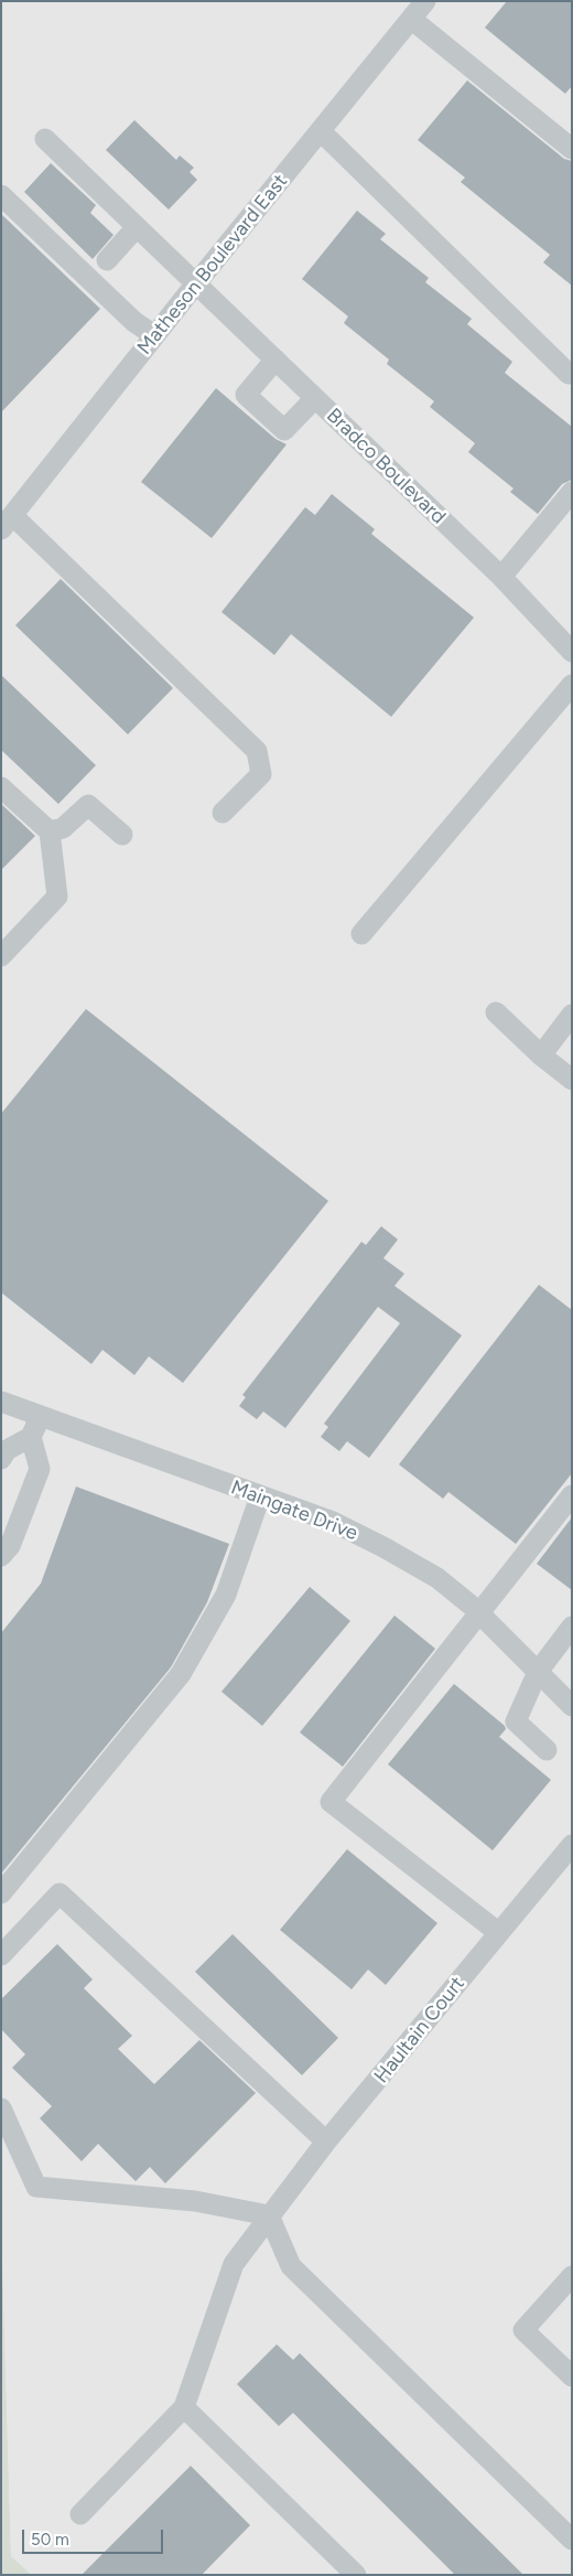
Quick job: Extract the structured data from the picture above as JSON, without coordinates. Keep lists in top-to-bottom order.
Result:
{
  "streets": {
    "street": [
      "Matheson Boulevard East",
      "Bradco Boulevard",
      "Maingate Drive",
      "Haultain Court"
    ]
  },
  "crossings": [
    ["Matheson Boulevard East", "Bradco Boulevard"]
  ],
  "scale_bar": "50 m"
}
